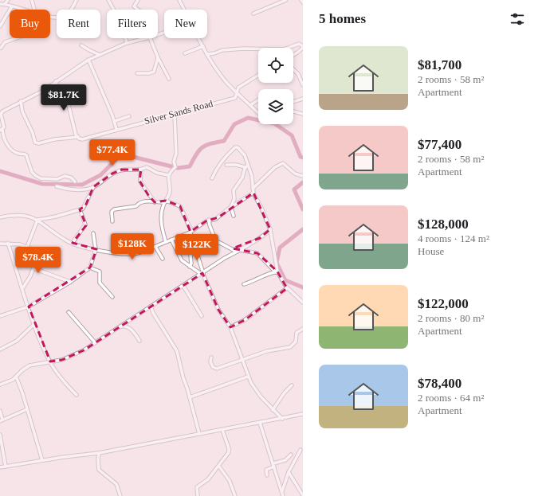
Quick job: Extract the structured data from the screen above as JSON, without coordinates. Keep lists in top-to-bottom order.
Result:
{
  "streets": {
    "street": ["Silver Sands Road"]
  },
  "page": {
    "heading": "5 homes",
    "chip": [
      "Buy",
      "Rent",
      "Filters",
      "New"
    ],
    "list": [
      {
        "name": "$81,700",
        "note": "2 rooms · 58 m² · Apartment"
      },
      {
        "name": "$77,400",
        "note": "2 rooms · 58 m² · Apartment"
      },
      {
        "name": "$128,000",
        "note": "4 rooms · 124 m² · House"
      },
      {
        "name": "$122,000",
        "note": "2 rooms · 80 m² · Apartment"
      },
      {
        "name": "$78,400",
        "note": "2 rooms · 64 m² · Apartment"
      }
    ],
    "price": [
      "$81.7K",
      "$77.4K",
      "$128K",
      "$122K",
      "$78.4K"
    ]
  }
}
